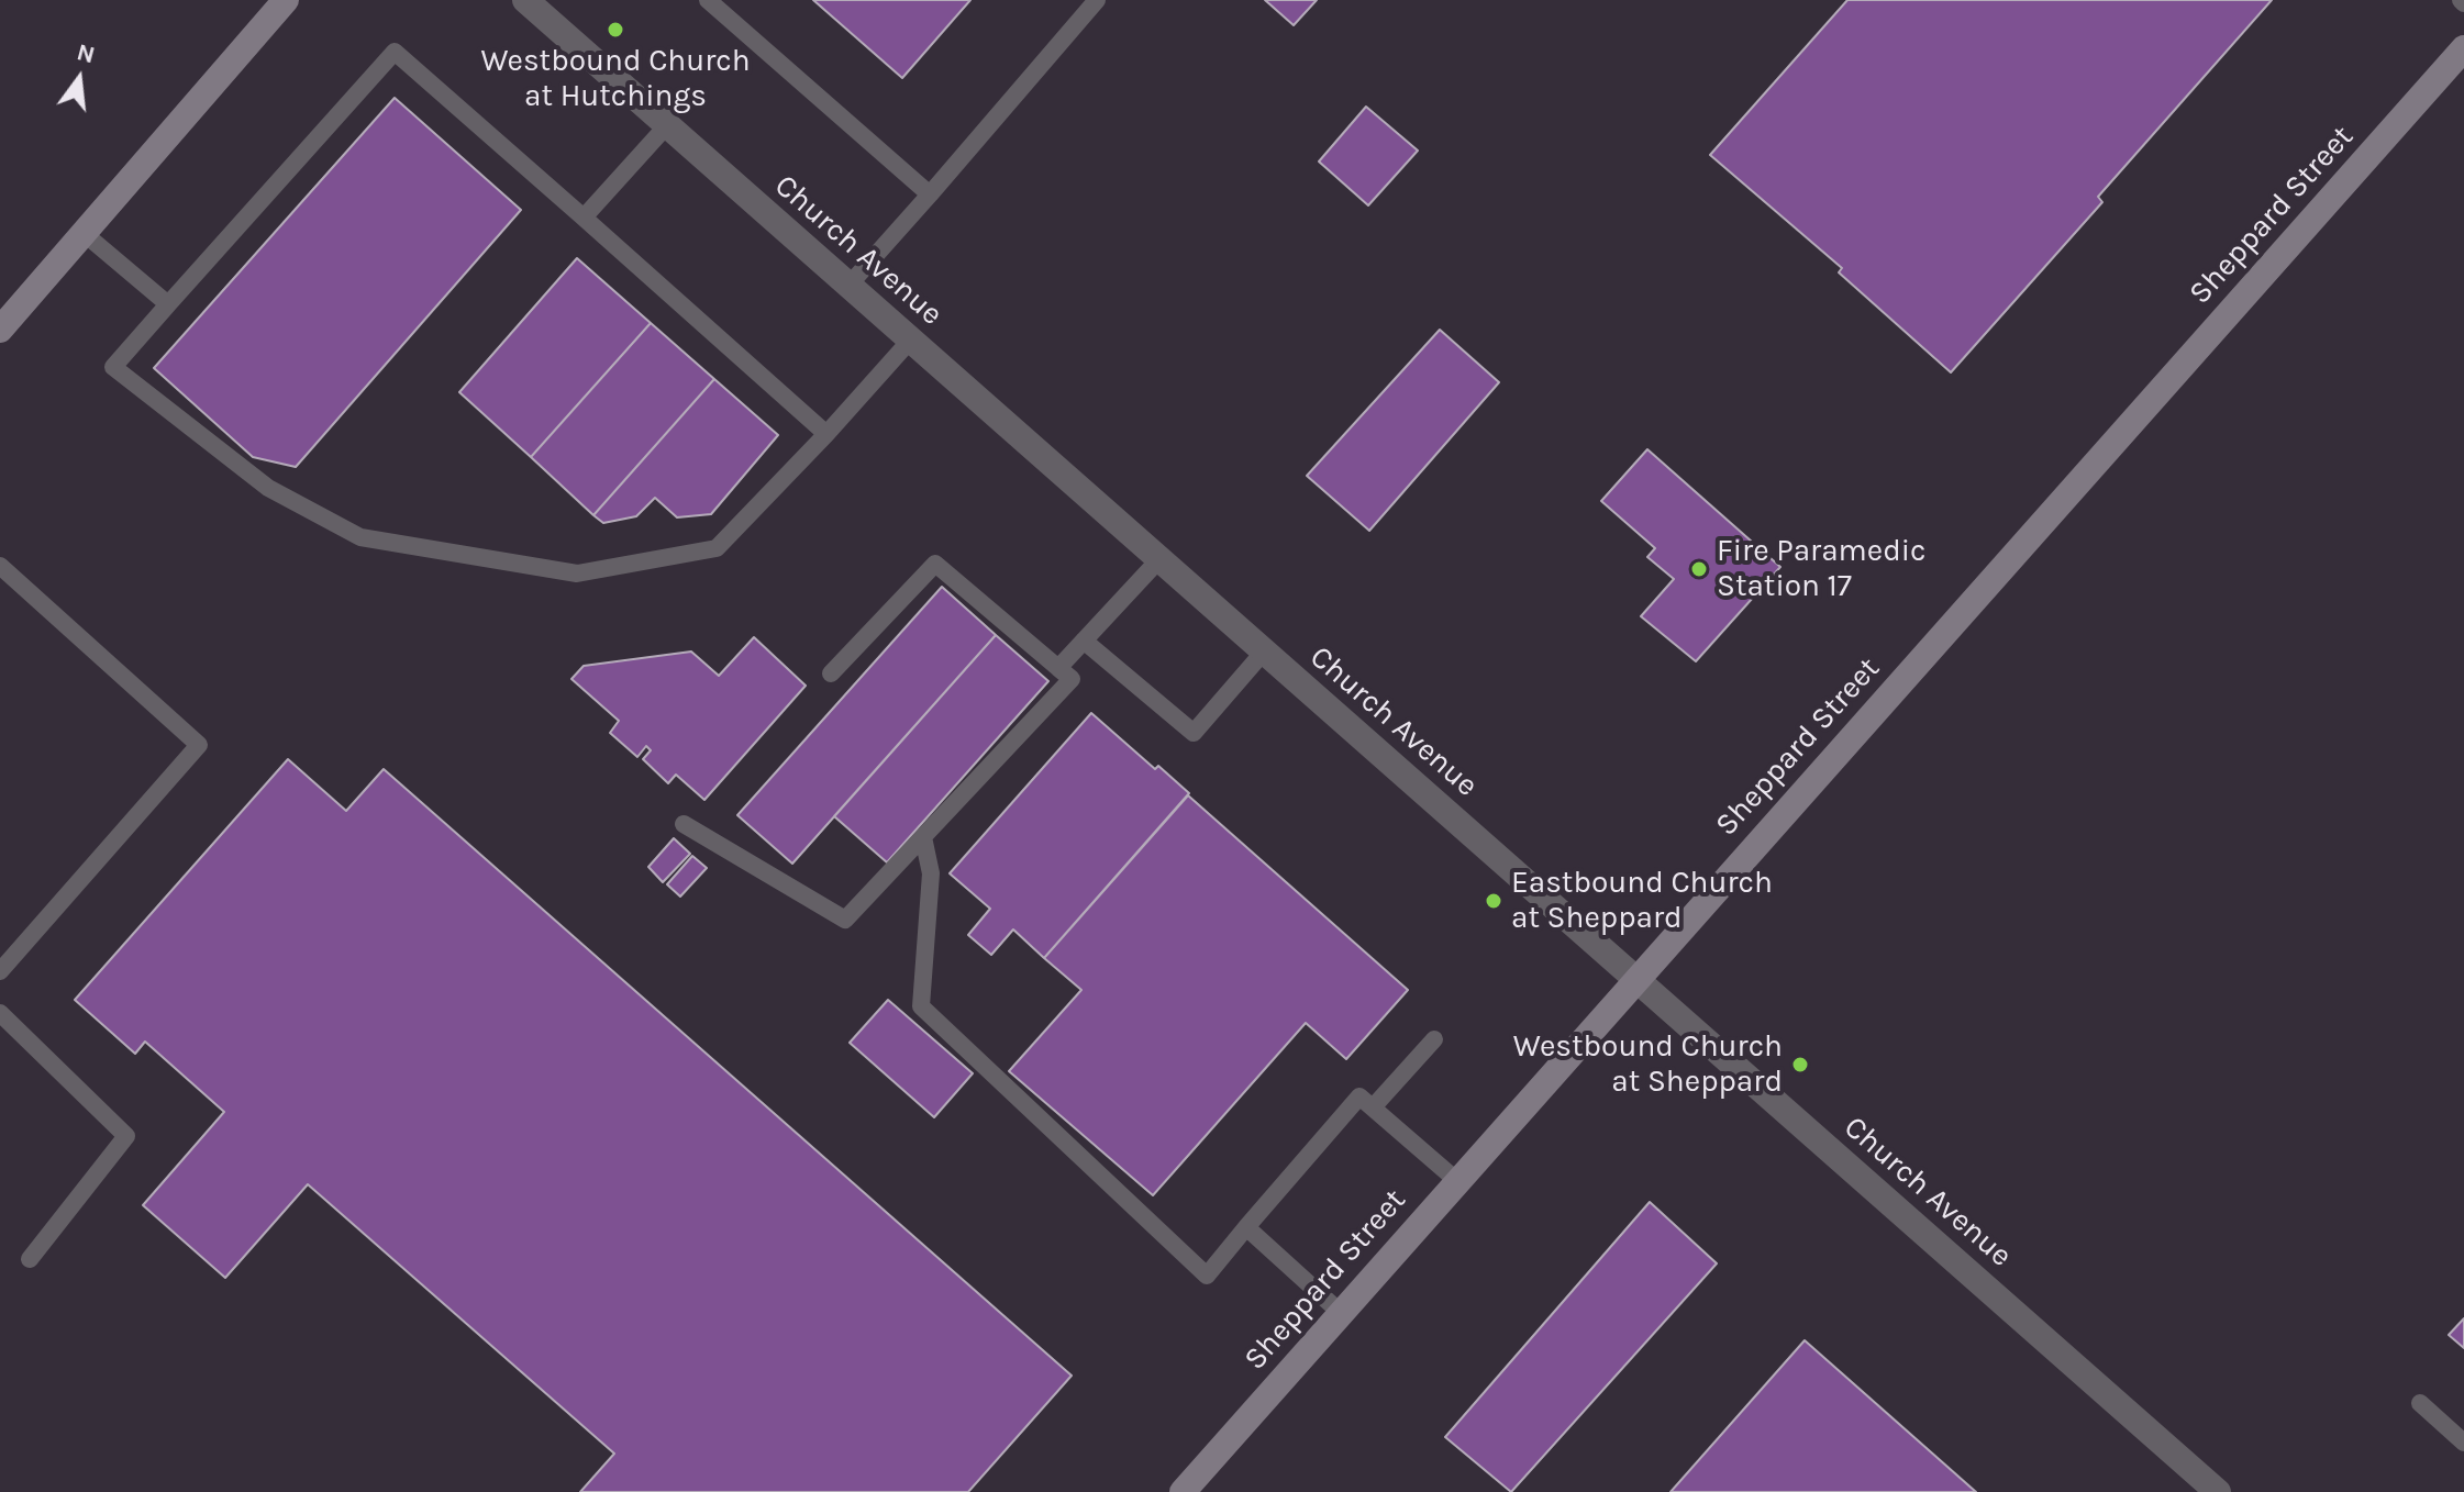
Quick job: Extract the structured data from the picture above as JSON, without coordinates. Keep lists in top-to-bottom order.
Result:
{
  "streets": {
    "street": ["Sheppard Street", "Church Avenue"]
  },
  "crossings": [
    ["Sheppard Street", "Church Avenue"]
  ],
  "places": [
    "Westbound Church at Hutchings",
    "Fire Paramedic Station 17",
    "Eastbound Church at Sheppard",
    "Westbound Church at Sheppard"
  ],
  "north": "top"
}
